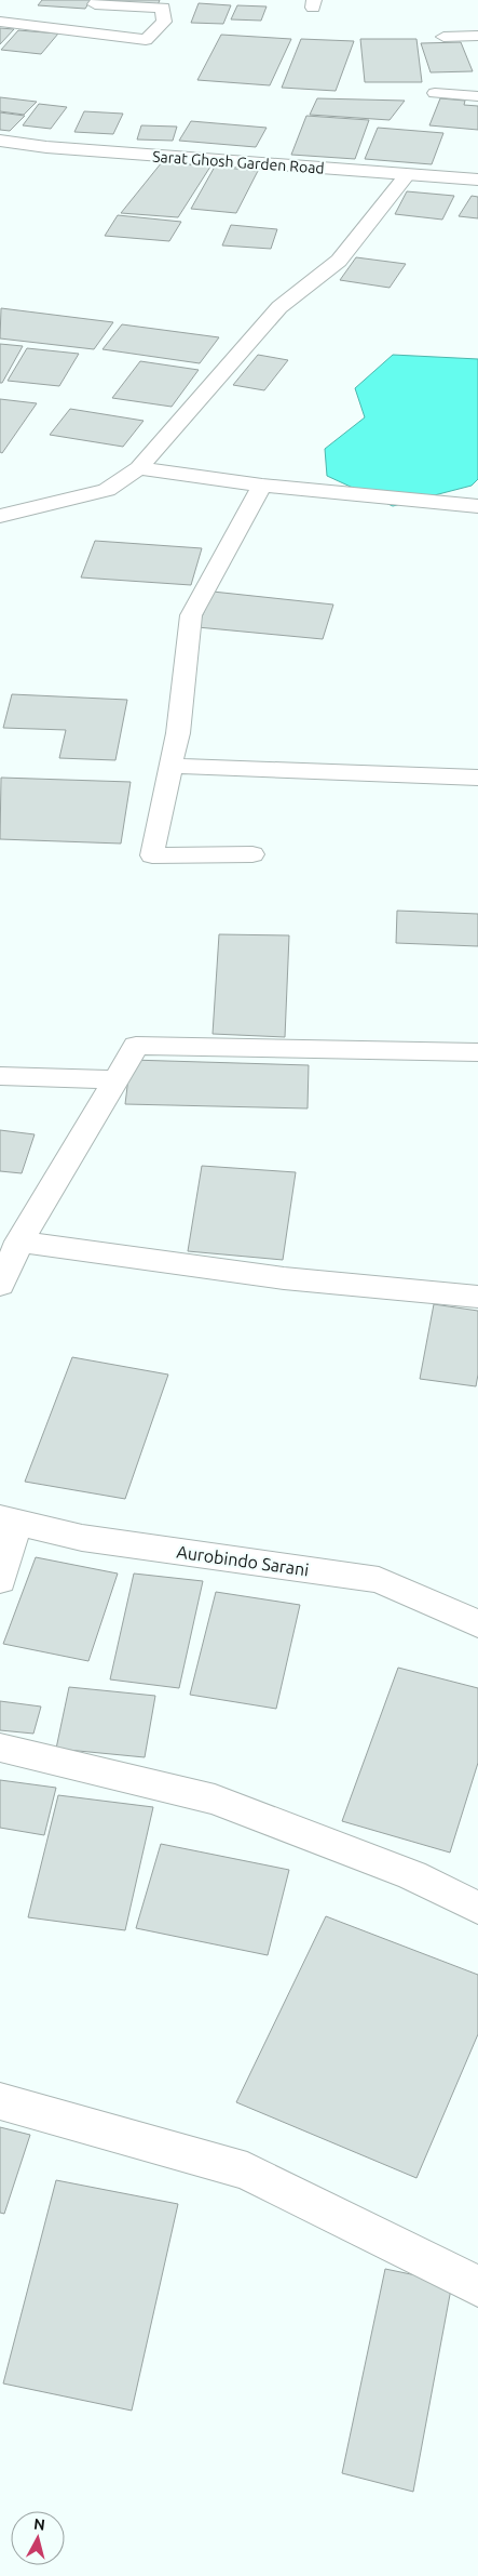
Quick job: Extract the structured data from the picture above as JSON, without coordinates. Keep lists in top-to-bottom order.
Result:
{
  "streets": {
    "street": ["Sarat Ghosh Garden Road", "Aurobindo Sarani"]
  },
  "north": "top"
}
